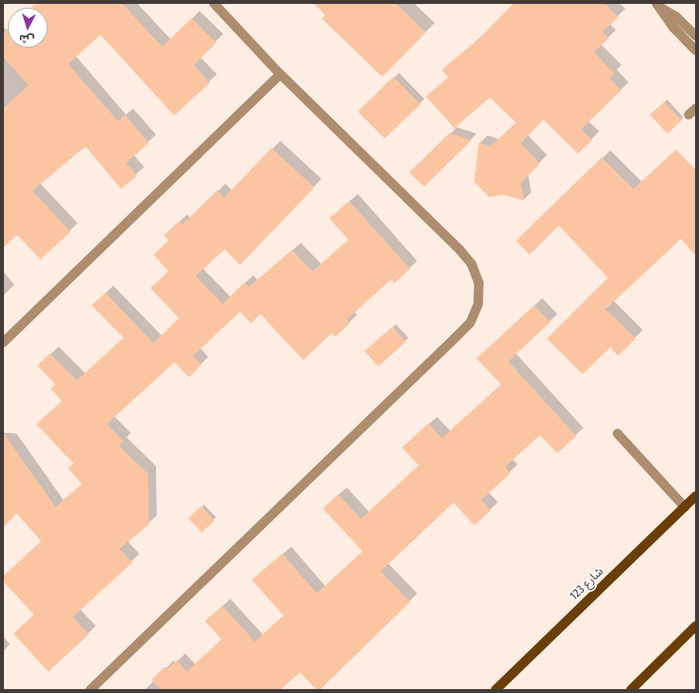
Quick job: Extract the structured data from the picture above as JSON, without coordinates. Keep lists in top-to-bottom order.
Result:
{
  "streets": {
    "main road": ["شارع 123"]
  },
  "north": "bottom"
}
